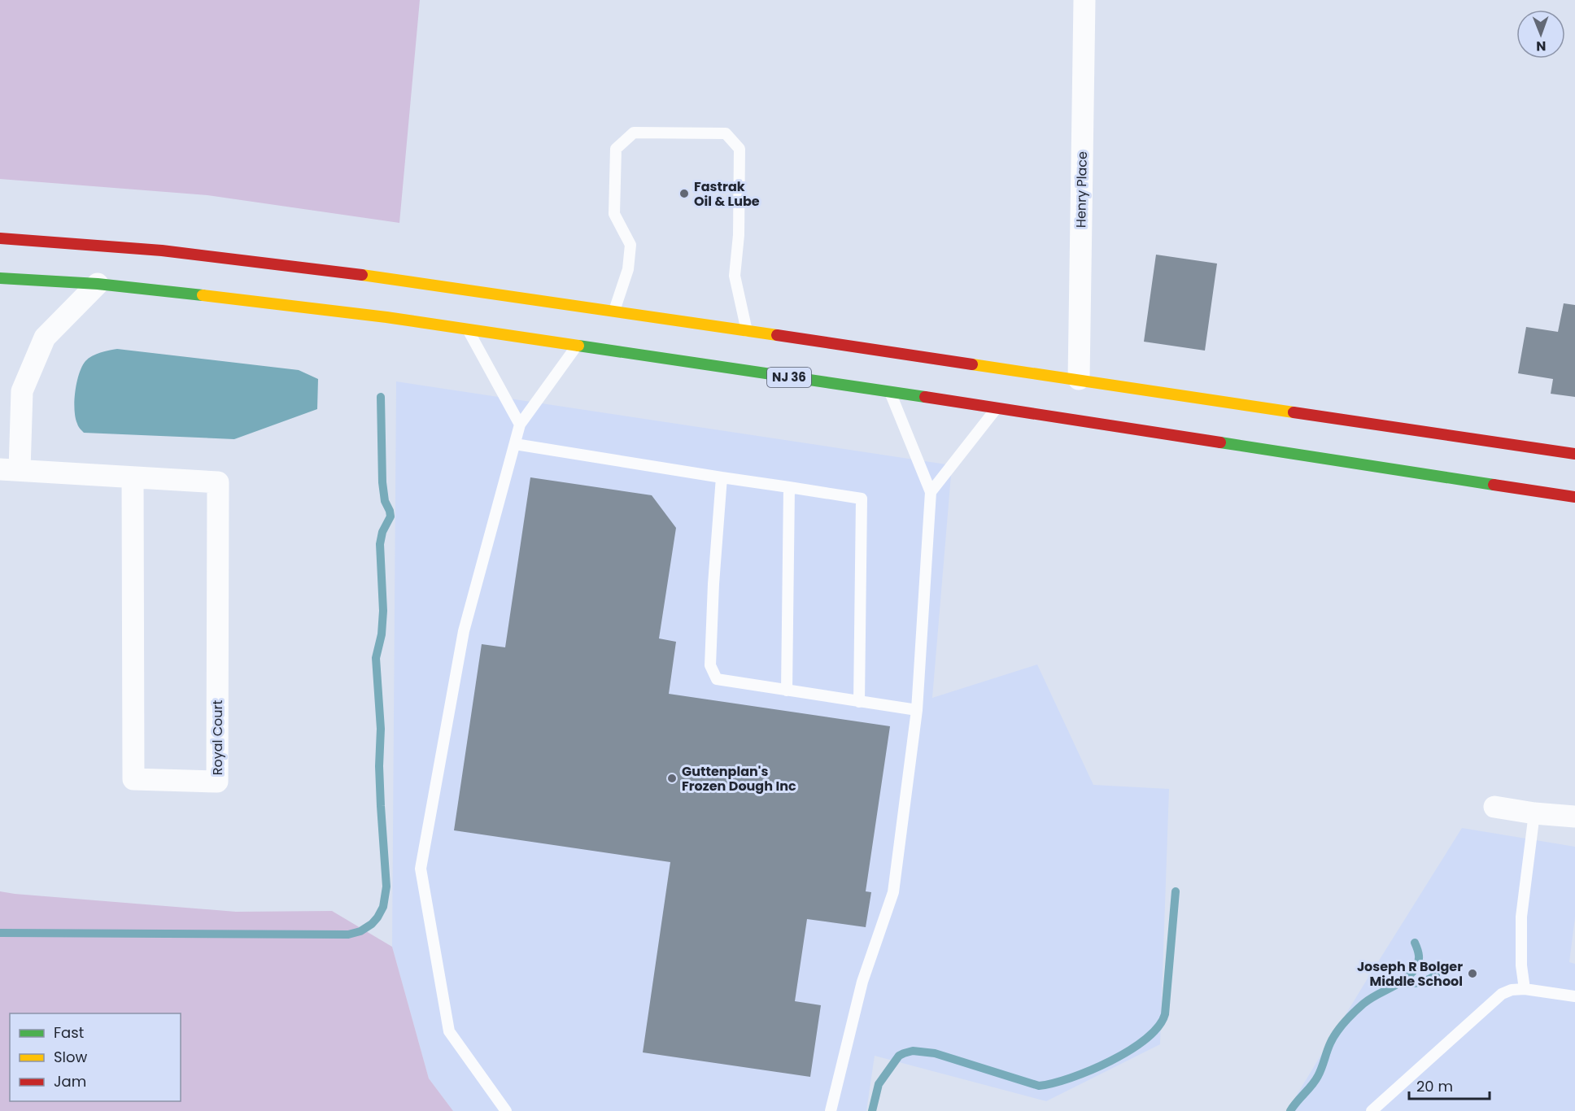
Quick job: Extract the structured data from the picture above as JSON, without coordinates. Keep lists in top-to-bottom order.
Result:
{
  "streets": {
    "highway": ["NJ 36"],
    "street": ["Henry Place", "Royal Court"]
  },
  "crossings": [
    ["NJ 36", "Royal Court"]
  ],
  "places": ["Fastrak Oil & Lube", "Guttenplan's Frozen Dough Inc", "Joseph R Bolger Middle School"],
  "legend": ["Fast", "Slow", "Jam"],
  "scale_bar": "20 m",
  "north": "bottom"
}
